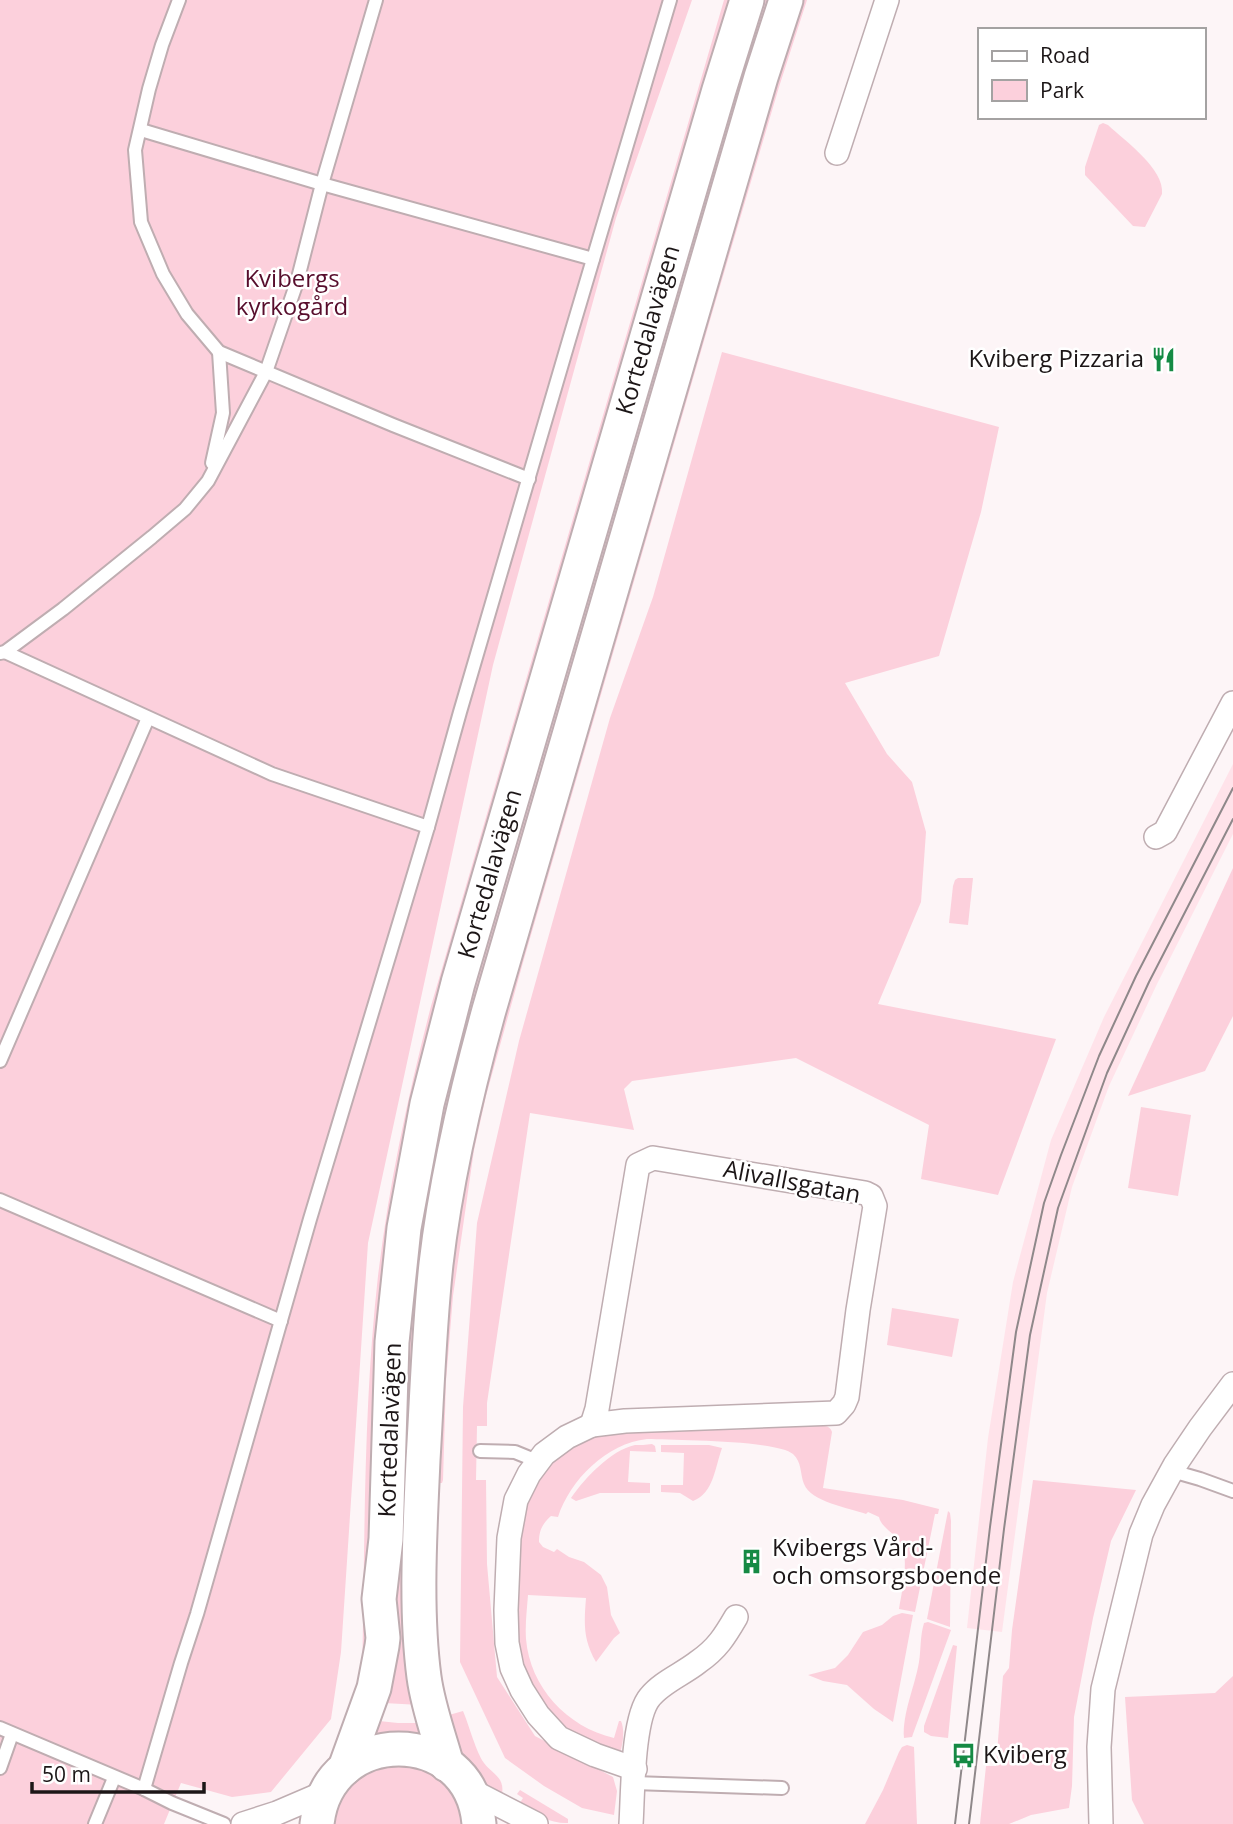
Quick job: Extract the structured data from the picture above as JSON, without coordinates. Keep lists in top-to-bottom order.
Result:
{
  "streets": {
    "main road": ["Kortedalavägen"],
    "street": ["Alivallsgatan"]
  },
  "parks": ["Kvibergs kyrkogård"],
  "places": {
    "restaurant": ["Kviberg Pizzaria"],
    "building": ["Kvibergs Vård- och omsorgsboende"],
    "bus stop": ["Kviberg"]
  },
  "legend": ["Road", "Park"],
  "scale_bar": "50 m"
}
